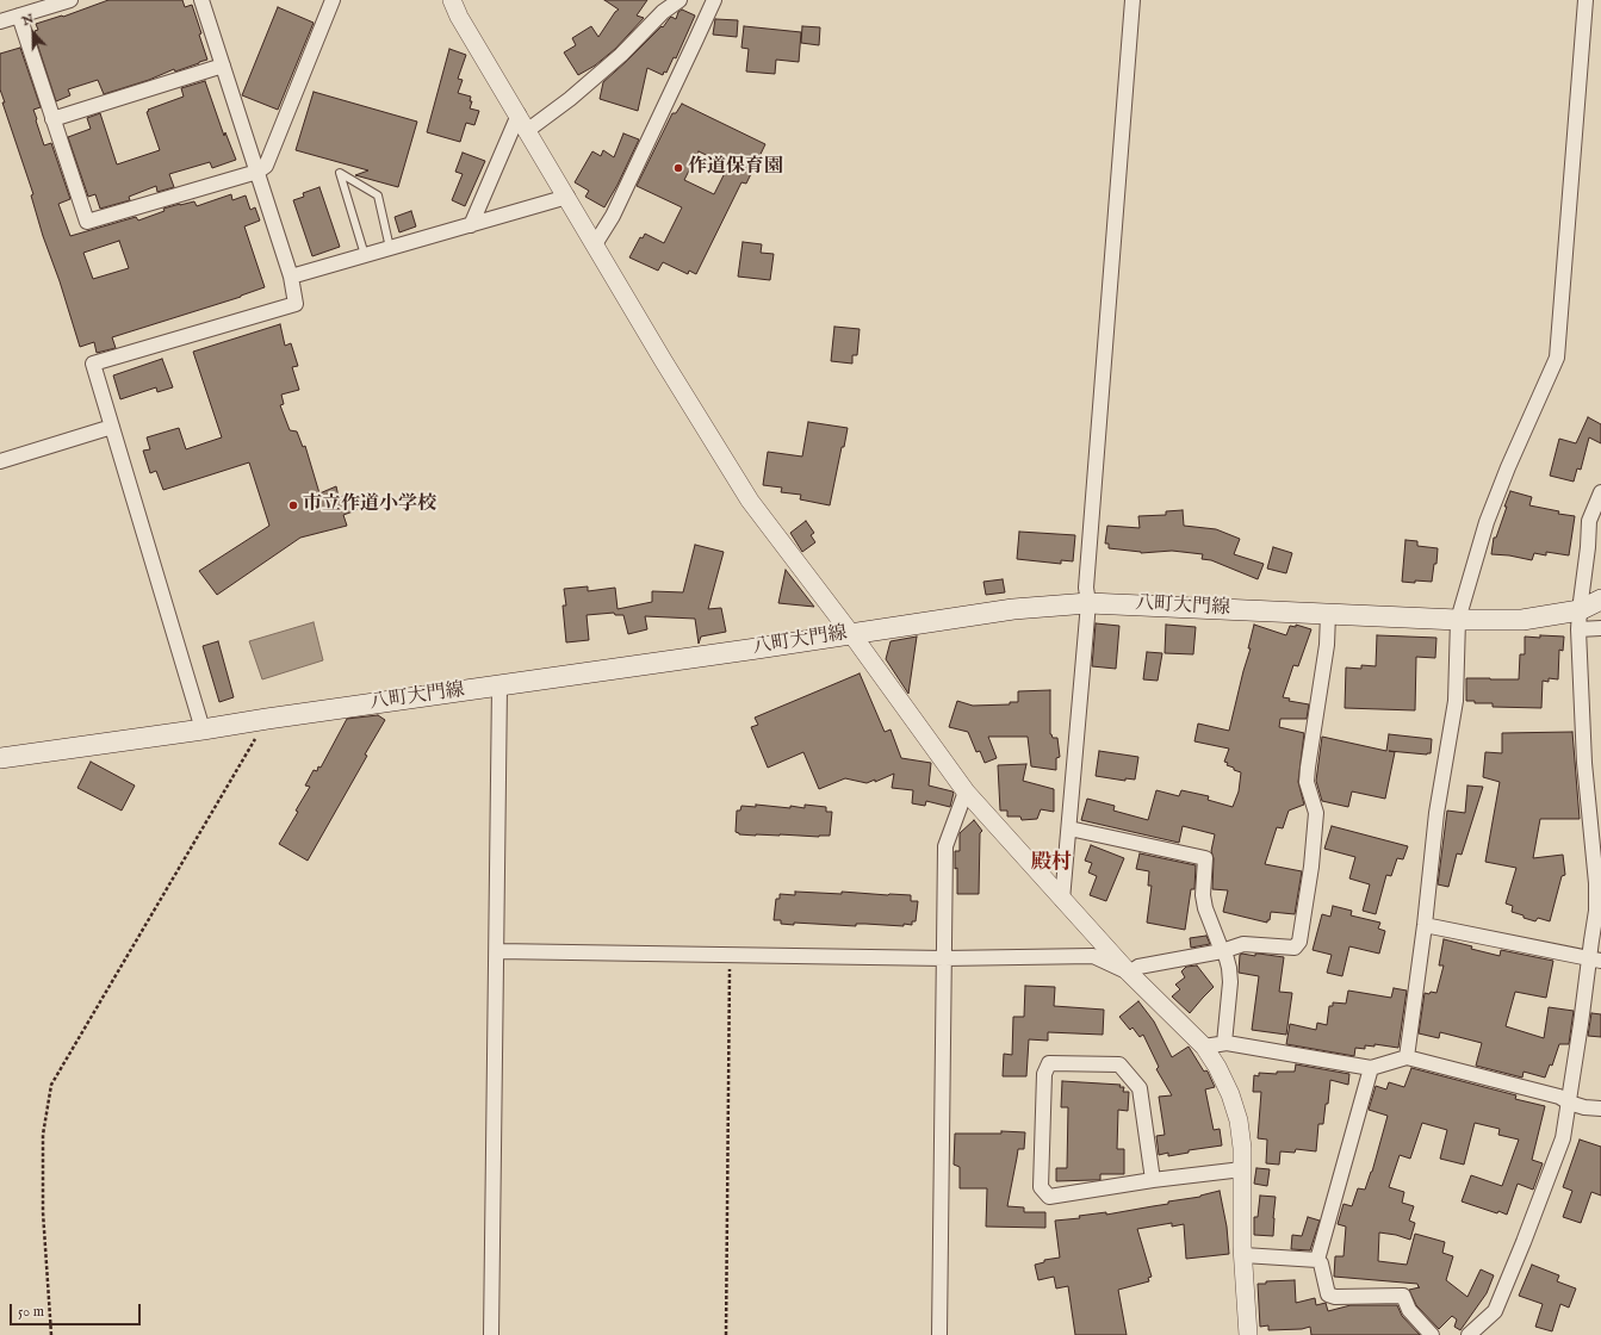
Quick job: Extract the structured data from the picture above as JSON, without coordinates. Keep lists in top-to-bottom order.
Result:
{
  "streets": {
    "main road": ["八町大門線"]
  },
  "districts": ["殿村"],
  "places": ["作道保育園", "市立作道小学校"],
  "scale_bar": "50 m",
  "north": "top"
}
